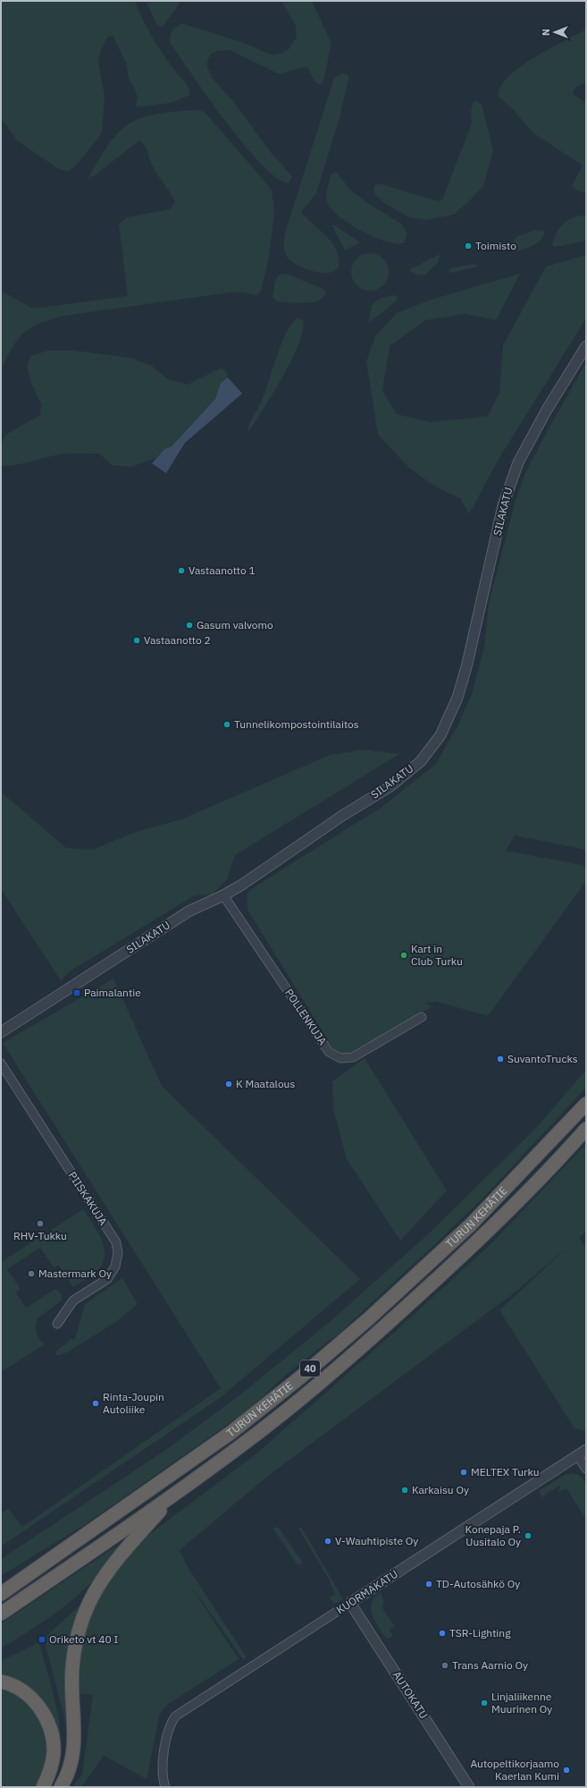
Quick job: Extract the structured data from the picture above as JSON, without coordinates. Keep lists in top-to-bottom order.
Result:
{
  "streets": {
    "highway": ["TURUN KEHÄTIE", "40"],
    "street": [
      "SILAKATU",
      "POLLENKUJA",
      "PIISKAKUJA",
      "KUORMAKATU",
      "AUTOKATU"
    ]
  },
  "crossings": [
    ["SILAKATU", "POLLENKUJA"],
    ["KUORMAKATU", "AUTOKATU"]
  ],
  "places": {
    "other": [
      "Toimisto",
      "Vastaanotto 1",
      "Gasum valvomo",
      "Vastaanotto 2",
      "Tunnelikompostointilaitos",
      "Kart in Club Turku",
      "SuvantoTrucks",
      "K Maatalous",
      "RHV-Tukku",
      "Mastermark Oy",
      "Rinta-Joupin Autoliike",
      "MELTEX Turku",
      "Karkaisu Oy",
      "Konepaja P. Uusitalo Oy",
      "V-Wauhtipiste Oy",
      "TD-Autosähkö Oy",
      "TSR-Lighting",
      "Trans Aarnio Oy",
      "Linjaliikenne Muurinen Oy",
      "Autopeltikorjaamo Kaerlan Kumi"
    ],
    "transit": ["Paimalantie", "Oriketo vt 40 I"]
  },
  "north": "left"
}
